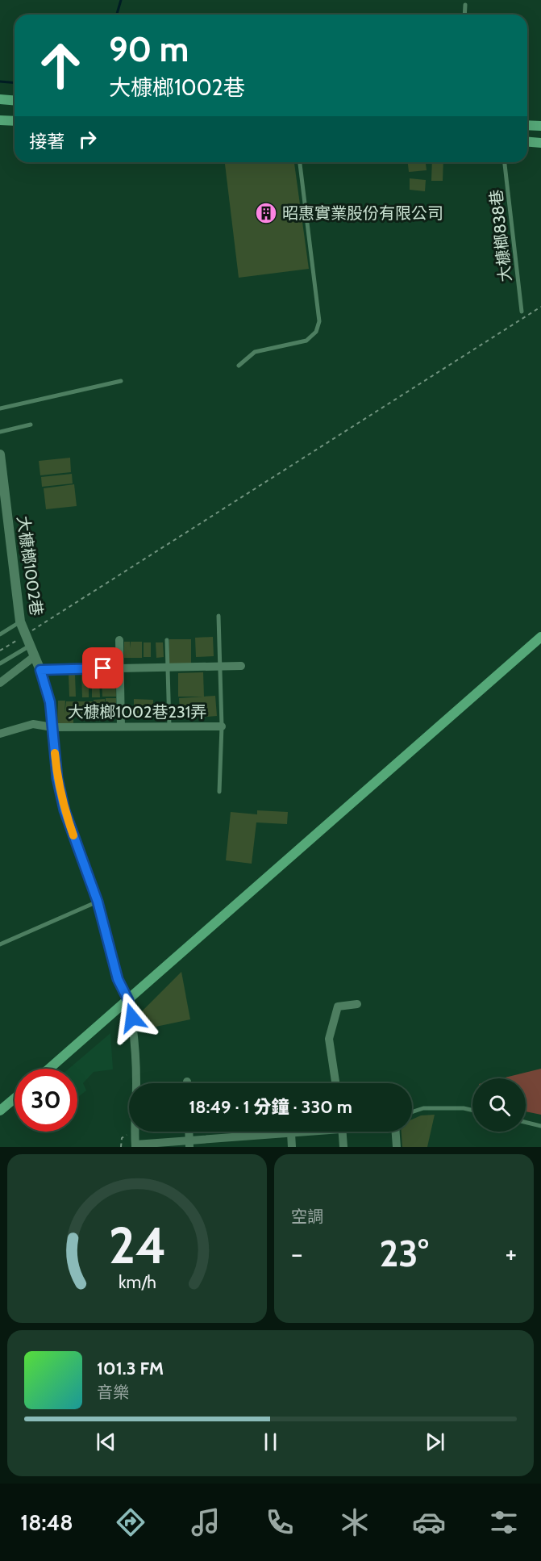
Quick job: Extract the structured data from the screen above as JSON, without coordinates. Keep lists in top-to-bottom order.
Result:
{
  "streets": {
    "street": ["大槺榔1002巷", "大槺榔1002巷231弄"],
    "lane": ["大槺榔838巷"]
  },
  "crossings": [
    ["大槺榔1002巷", "大槺榔1002巷231弄"]
  ],
  "places": {
    "building": ["昭惠實業股份有限公司"]
  },
  "page": {
    "turn": ["90 m", "大槺榔1002巷"],
    "then": "接著",
    "limit": "30",
    "trip": "18:49 · 1 分鐘 · 330 m",
    "tile": "空調",
    "heat": ["−", "23°", "+"],
    "song": ["101.3 FM", "音樂"],
    "tabs": "18:48",
    "gauge": ["24", "km/h"]
  }
}
